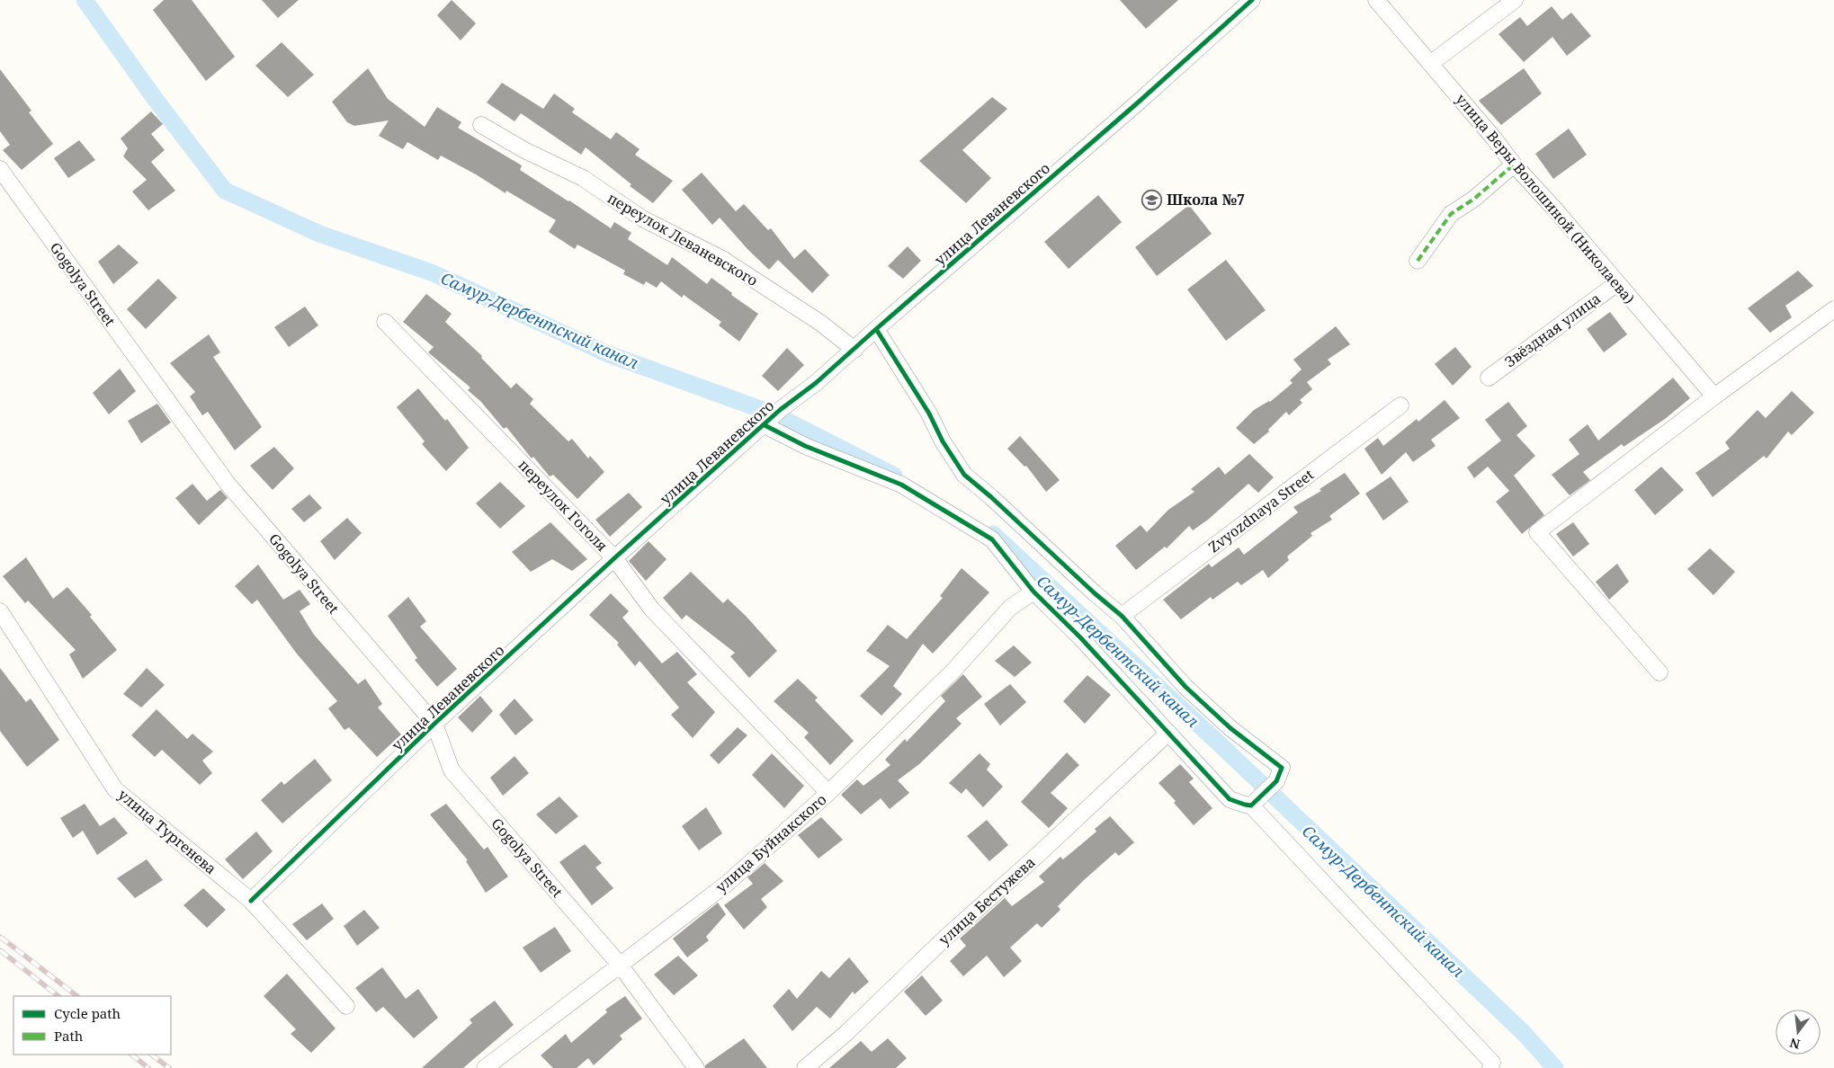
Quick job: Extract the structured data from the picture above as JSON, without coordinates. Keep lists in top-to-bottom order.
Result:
{
  "streets": {
    "street": [
      "улица Веры Волошиной (Николаева)",
      "улица Леваневского",
      "переулок Леваневского",
      "Gogolya Street",
      "Звёздная улица",
      "переулок Гоголя",
      "Zvyozdnaya Street",
      "улица Тургенева",
      "улица Буйнакского",
      "улица Бестужева"
    ]
  },
  "crossings": [
    ["улица Веры Волошиной (Николаева)", "Звёздная улица"],
    ["улица Леваневского", "переулок Леваневского"],
    ["улица Леваневского", "Gogolya Street"],
    ["улица Леваневского", "переулок Гоголя"],
    ["улица Леваневского", "улица Тургенева"],
    ["Gogolya Street", "улица Буйнакского"],
    ["переулок Гоголя", "улица Буйнакского"]
  ],
  "water": ["Самур-Дербентский канал"],
  "places": {
    "school or university": ["Школа №7"]
  },
  "legend": ["Cycle path", "Path"],
  "north": "bottom"
}
